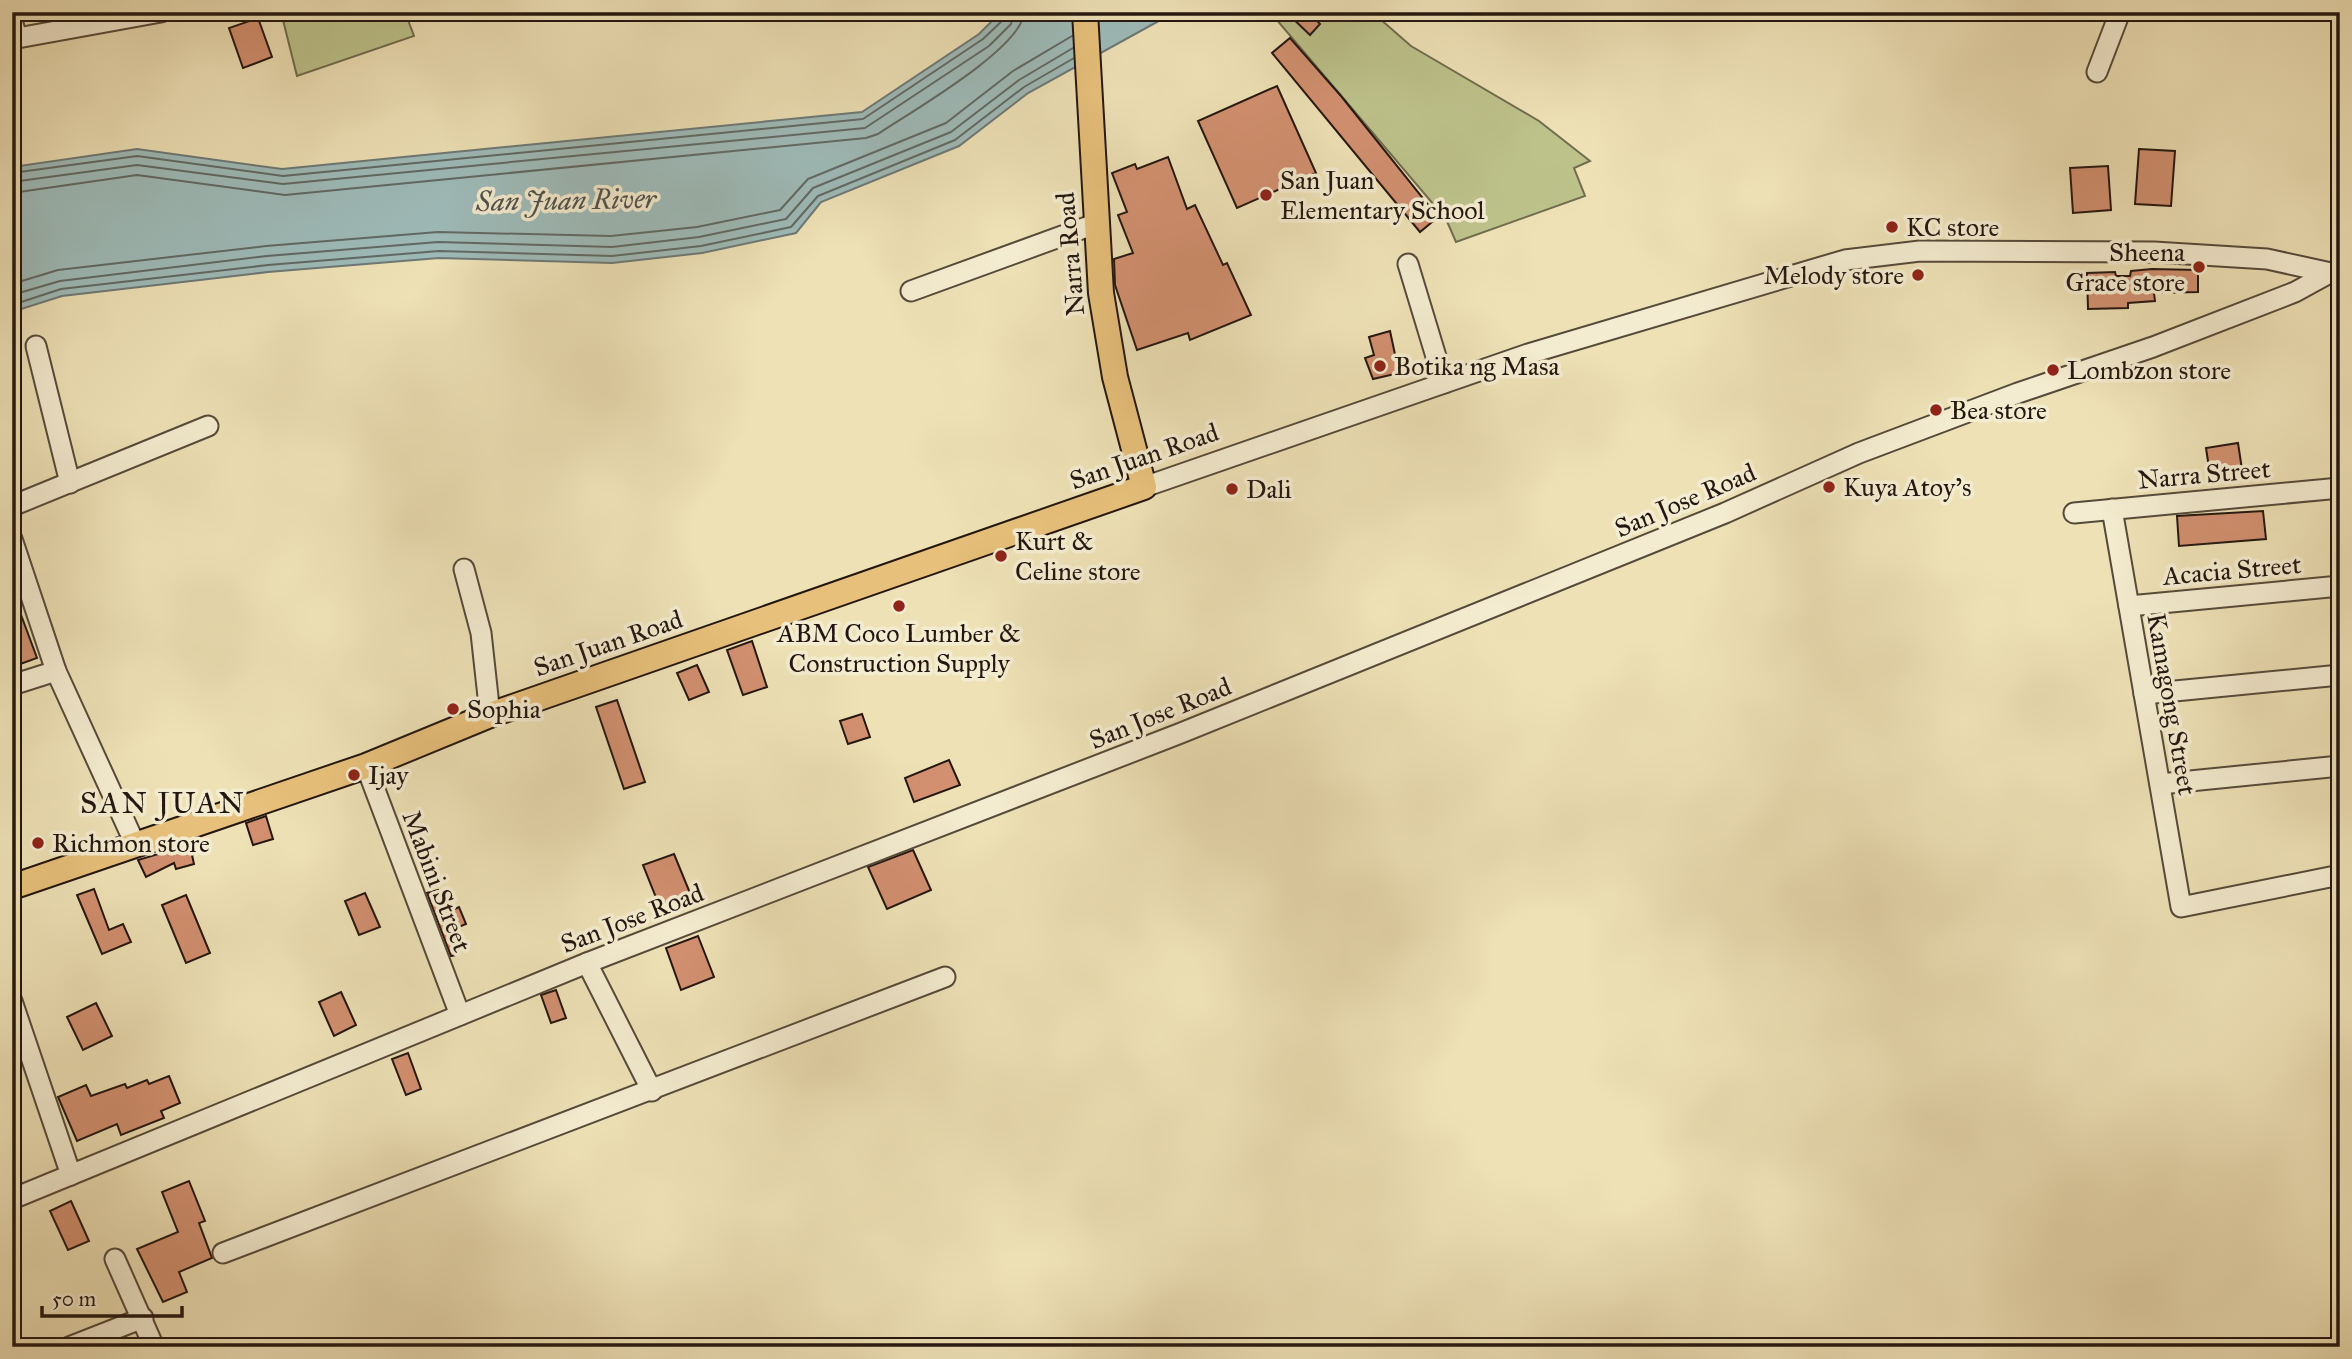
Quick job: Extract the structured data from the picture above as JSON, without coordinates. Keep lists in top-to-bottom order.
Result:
{
  "streets": {
    "main road": ["Narra Road", "San Juan Road"],
    "street": [
      "Narra Street",
      "San Jose Road",
      "Acacia Street",
      "Kamagong Street",
      "Mabini Street"
    ]
  },
  "crossings": [
    ["Narra Road", "San Juan Road"],
    ["San Juan Road", "San Jose Road"],
    ["San Juan Road", "Mabini Street"],
    ["Narra Street", "Kamagong Street"],
    ["San Jose Road", "Mabini Street"],
    ["Acacia Street", "Kamagong Street"]
  ],
  "districts": ["SAN JUAN"],
  "water": ["San Juan River"],
  "places": [
    "San Juan Elementary School",
    "KC store",
    "Sheena Grace store",
    "Melody store",
    "Botika ng Masa",
    "Lombzon store",
    "Bea store",
    "Kuya Atoy's",
    "Dali",
    "Kurt & Celine store",
    "ABM Coco Lumber & Construction Supply",
    "Sophia",
    "Ijay",
    "Richmon store"
  ],
  "scale_bar": "50 m"
}
